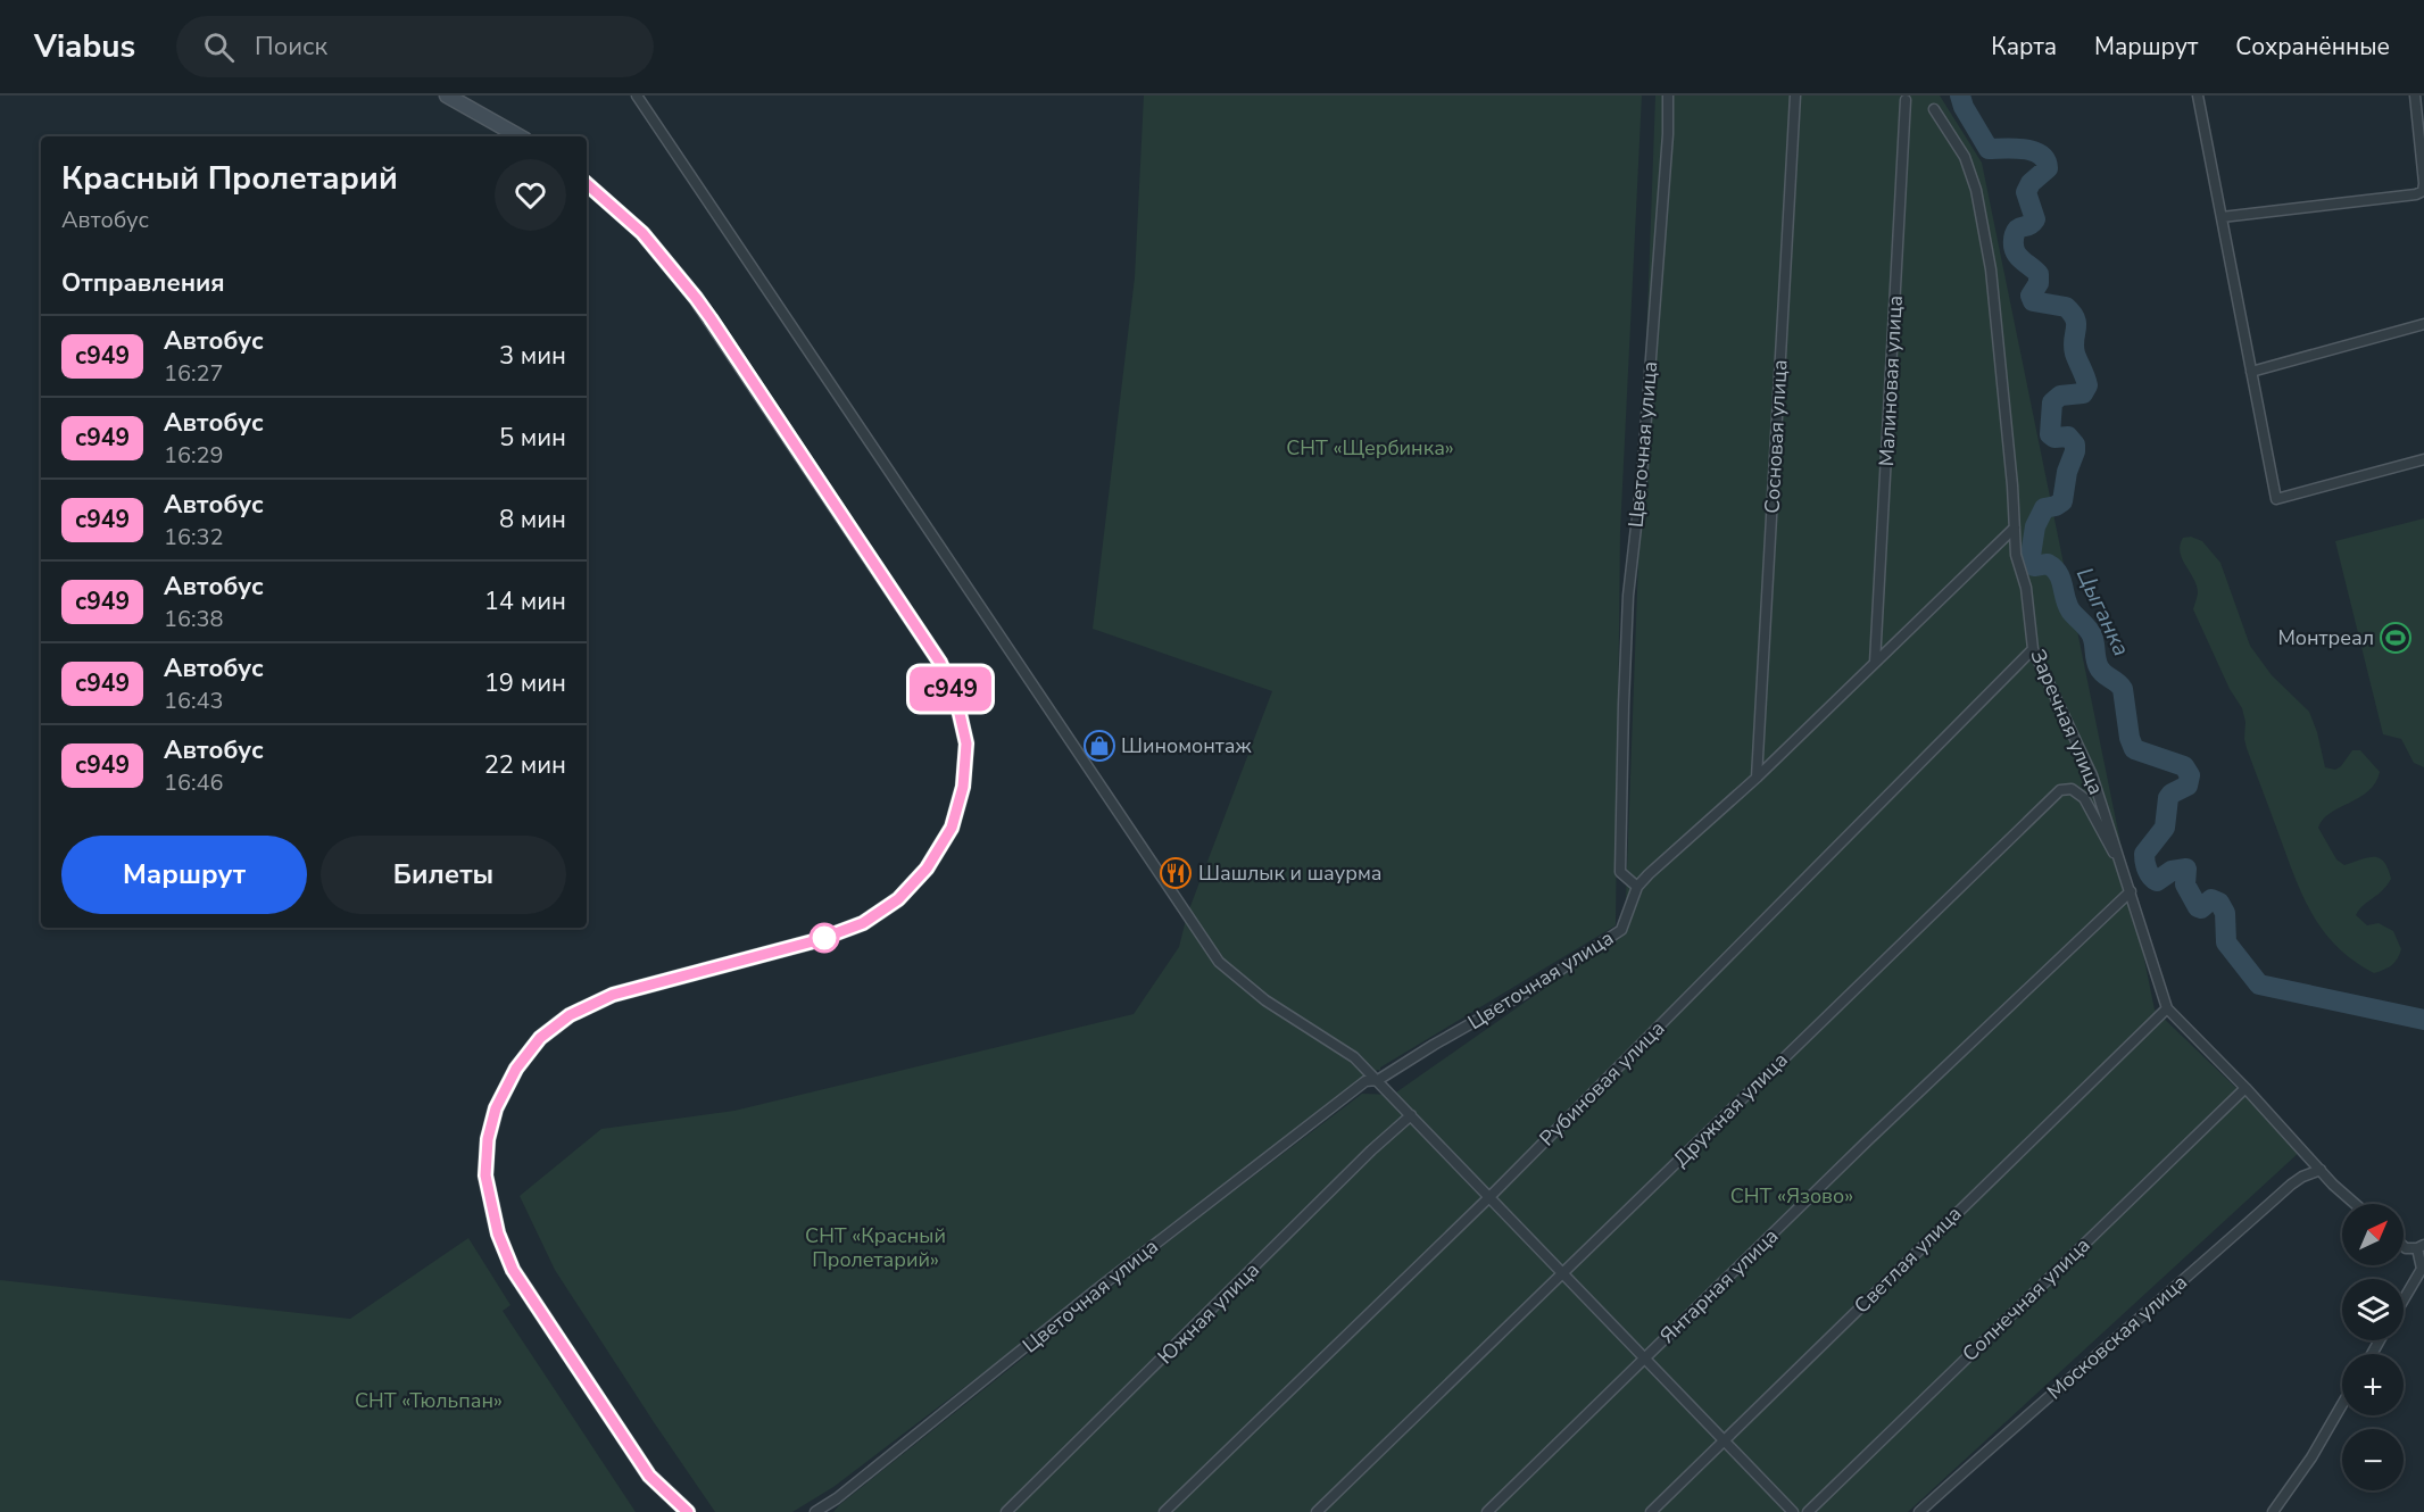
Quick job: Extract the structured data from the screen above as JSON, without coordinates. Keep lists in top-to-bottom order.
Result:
{
  "streets": {
    "street": [
      "Малиновая улица",
      "Сосновая улица",
      "Цветочная улица",
      "Заречная улица",
      "Рубиновая улица",
      "Дружная улица",
      "Светлая улица",
      "Янтарная улица",
      "Солнечная улица",
      "Южная улица",
      "Московская улица"
    ]
  },
  "crossings": [
    ["Заречная улица", "Рубиновая улица"],
    ["Заречная улица", "Дружная улица"],
    ["Заречная улица", "Светлая улица"],
    ["Заречная улица", "Янтарная улица"],
    ["Заречная улица", "Солнечная улица"],
    ["Заречная улица", "Московская улица"]
  ],
  "water": ["Цыганка"],
  "parks": [
    "СНТ «Щербинка»",
    "СНТ «Язово»",
    "СНТ «Красный Пролетарий»",
    "СНТ «Тюльпан»"
  ],
  "places": {
    "sports": ["Монтреал"],
    "shop": ["Шиномонтаж"],
    "restaurant": ["Шашлык и шаурма"]
  },
  "lines": ["bus line с949"],
  "north": "top right",
  "page": {
    "header": "Viabus",
    "search": "Поиск",
    "nav": ["Карта", "Маршрут", "Сохранённые"],
    "on_map": "с949",
    "heading": [
      ["Красный Пролетарий", "Автобус"],
      "Отправления"
    ],
    "list": [
      {
        "mark": "с949",
        "name": "Автобус",
        "note": "16:27",
        "value": "3 мин"
      },
      {
        "mark": "с949",
        "name": "Автобус",
        "note": "16:29",
        "value": "5 мин"
      },
      {
        "mark": "с949",
        "name": "Автобус",
        "note": "16:32",
        "value": "8 мин"
      },
      {
        "mark": "с949",
        "name": "Автобус",
        "note": "16:38",
        "value": "14 мин"
      },
      {
        "mark": "с949",
        "name": "Автобус",
        "note": "16:43",
        "value": "19 мин"
      },
      {
        "mark": "с949",
        "name": "Автобус",
        "note": "16:46",
        "value": "22 мин"
      }
    ],
    "buttons": ["Маршрут", "Билеты"],
    "map_buttons": ["+", "−"]
  }
}
